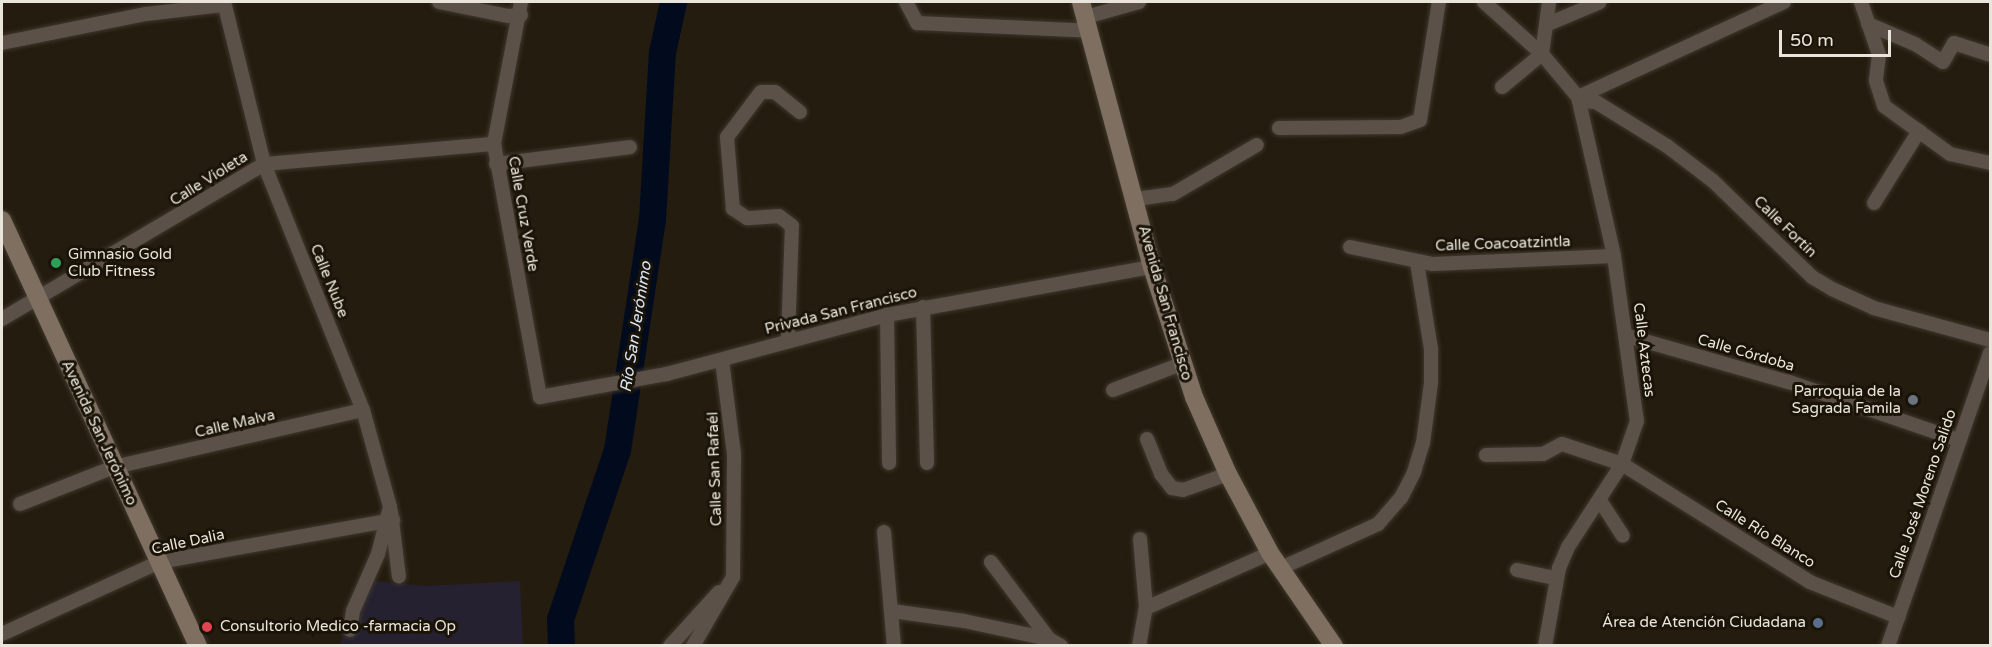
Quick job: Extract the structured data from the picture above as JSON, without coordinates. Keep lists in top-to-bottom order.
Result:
{
  "streets": {
    "street": [
      "Calle Violeta",
      "Calle Cruz Verde",
      "Calle Fortín",
      "Calle Coacoatzintla",
      "Calle Nube",
      "Avenida San Francisco",
      "Privada San Francisco",
      "Calle Aztecas",
      "Calle Córdoba",
      "Calle Malva",
      "Avenida San Jerónimo",
      "Calle San Rafaél",
      "Calle José Moreno Salido",
      "Calle Río Blanco",
      "Calle Dalia"
    ]
  },
  "crossings": [
    ["Calle Violeta", "Calle Cruz Verde"],
    ["Calle Violeta", "Calle Nube"],
    ["Calle Violeta", "Avenida San Jerónimo"],
    ["Calle Cruz Verde", "Privada San Francisco"],
    ["Calle Fortín", "Calle Aztecas"],
    ["Calle Coacoatzintla", "Avenida San Francisco"],
    ["Calle Coacoatzintla", "Calle Aztecas"],
    ["Calle Nube", "Calle Malva"],
    ["Calle Nube", "Calle Dalia"],
    ["Avenida San Francisco", "Privada San Francisco"],
    ["Privada San Francisco", "Calle San Rafaél"],
    ["Calle Aztecas", "Calle Córdoba"],
    ["Calle Aztecas", "Calle Río Blanco"],
    ["Calle Córdoba", "Calle José Moreno Salido"],
    ["Calle Malva", "Avenida San Jerónimo"],
    ["Avenida San Jerónimo", "Calle Dalia"],
    ["Calle José Moreno Salido", "Calle Río Blanco"]
  ],
  "water": ["Río San Jerónimo"],
  "places": [
    "Gimnasio Gold Club Fitness",
    "Parroquia de la Sagrada Famila",
    "Área de Atención Ciudadana",
    "Consultorio Medico -farmacia Op"
  ],
  "scale_bar": "50 m"
}
